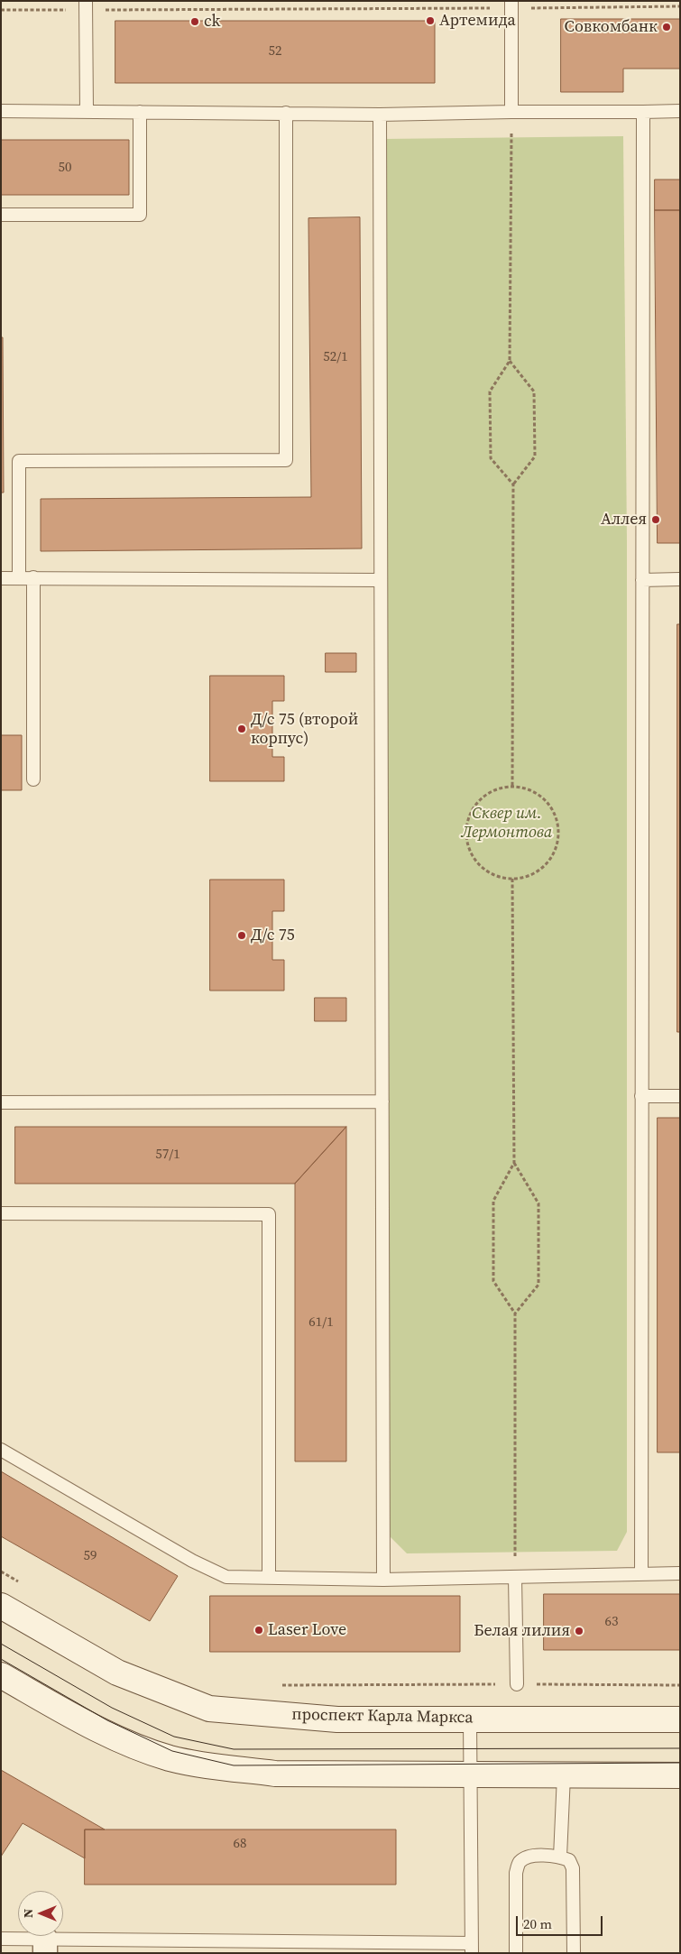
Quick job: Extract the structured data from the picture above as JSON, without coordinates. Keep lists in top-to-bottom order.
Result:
{
  "streets": {
    "main road": ["проспект Карла Маркса"]
  },
  "parks": ["Сквер им. Лермонтова"],
  "places": [
    "Артемида",
    "ck",
    "Совкомбанк",
    "Аллея",
    "Д/с 75 (второй корпус)",
    "Д/с 75",
    "Laser Love",
    "Белая лилия"
  ],
  "house_numbers": [
    "52",
    "50",
    "52/1",
    "57/1",
    "61/1",
    "59",
    "63",
    "68"
  ],
  "scale_bar": "20 m",
  "north": "left"
}
